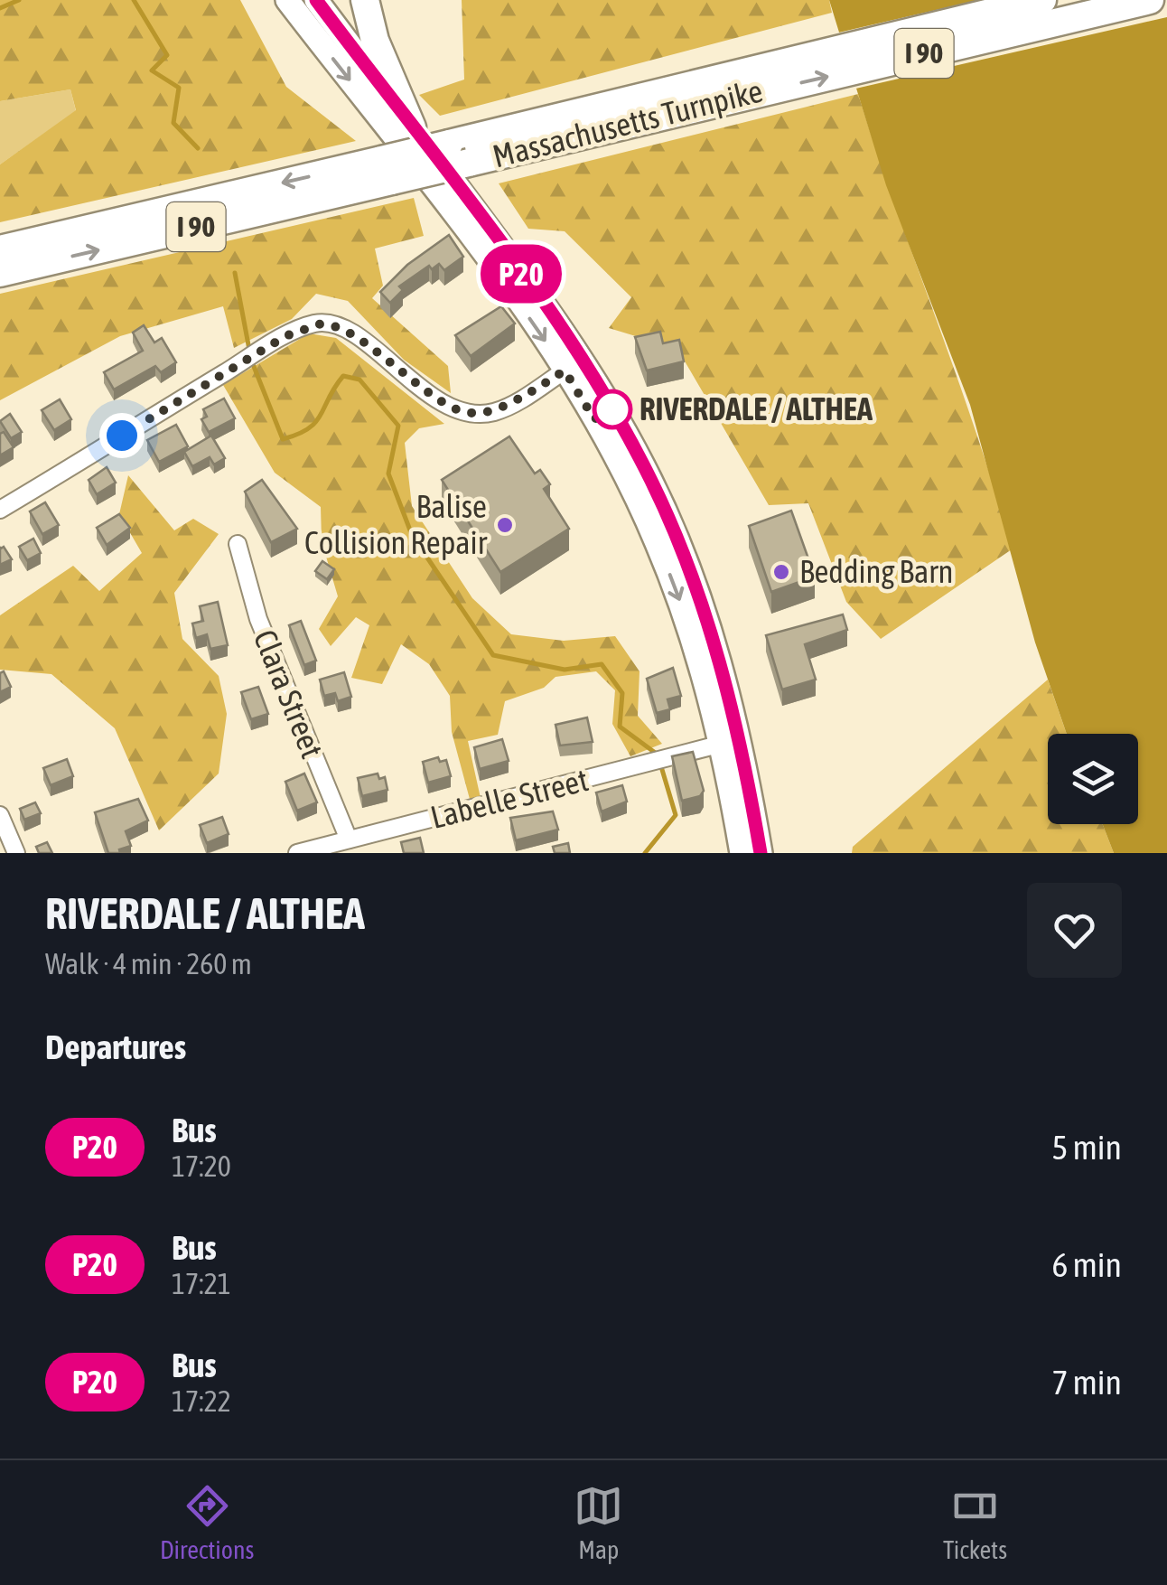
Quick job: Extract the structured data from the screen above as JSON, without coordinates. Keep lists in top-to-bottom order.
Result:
{
  "streets": {
    "highway": ["I 90", "Massachusetts Turnpike"],
    "street": ["Clara Street", "Labelle Street"]
  },
  "crossings": [
    ["Clara Street", "Labelle Street"]
  ],
  "places": ["RIVERDALE / ALTHEA", "Balise Collision Repair", "Bedding Barn"],
  "lines": ["bus line P20"],
  "page": {
    "on_map": "P20",
    "heading": [
      ["RIVERDALE / ALTHEA", "Walk · 4 min · 260 m"],
      "Departures"
    ],
    "list": [
      {
        "mark": "P20",
        "name": "Bus",
        "note": "17:20",
        "value": "5 min"
      },
      {
        "mark": "P20",
        "name": "Bus",
        "note": "17:21",
        "value": "6 min"
      },
      {
        "mark": "P20",
        "name": "Bus",
        "note": "17:22",
        "value": "7 min"
      }
    ],
    "tabs": ["Directions", "Map", "Tickets"]
  }
}
